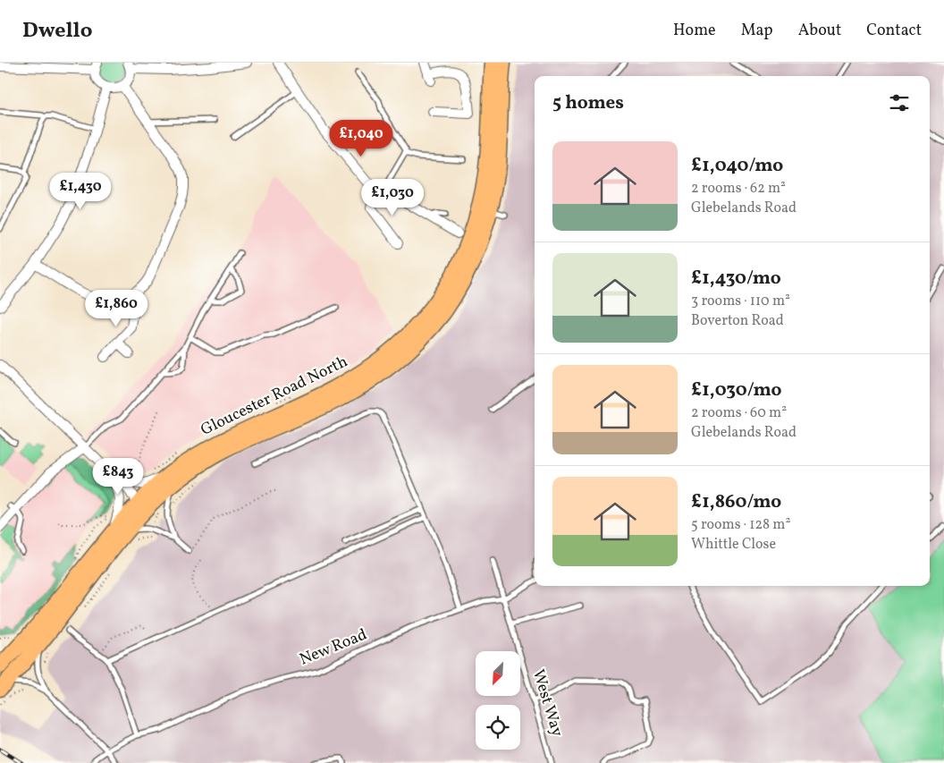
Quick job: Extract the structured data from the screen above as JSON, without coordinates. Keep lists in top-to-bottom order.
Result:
{
  "streets": {
    "main road": ["Gloucester Road North"],
    "lane": ["New Road", "West Way"]
  },
  "crossings": [
    ["New Road", "West Way"]
  ],
  "north": "bottom left",
  "page": {
    "header": "Dwello",
    "nav": [
      "Home",
      "Map",
      "About",
      "Contact"
    ],
    "heading": "5 homes",
    "price": [
      "£1,040",
      "£1,430",
      "£1,030",
      "£1,860",
      "£843"
    ],
    "list": [
      {
        "name": "£1,040/mo",
        "note": "2 rooms · 62 m² · Glebelands Road"
      },
      {
        "name": "£1,430/mo",
        "note": "3 rooms · 110 m² · Boverton Road"
      },
      {
        "name": "£1,030/mo",
        "note": "2 rooms · 60 m² · Glebelands Road"
      },
      {
        "name": "£1,860/mo",
        "note": "5 rooms · 128 m² · Whittle Close"
      }
    ]
  }
}
